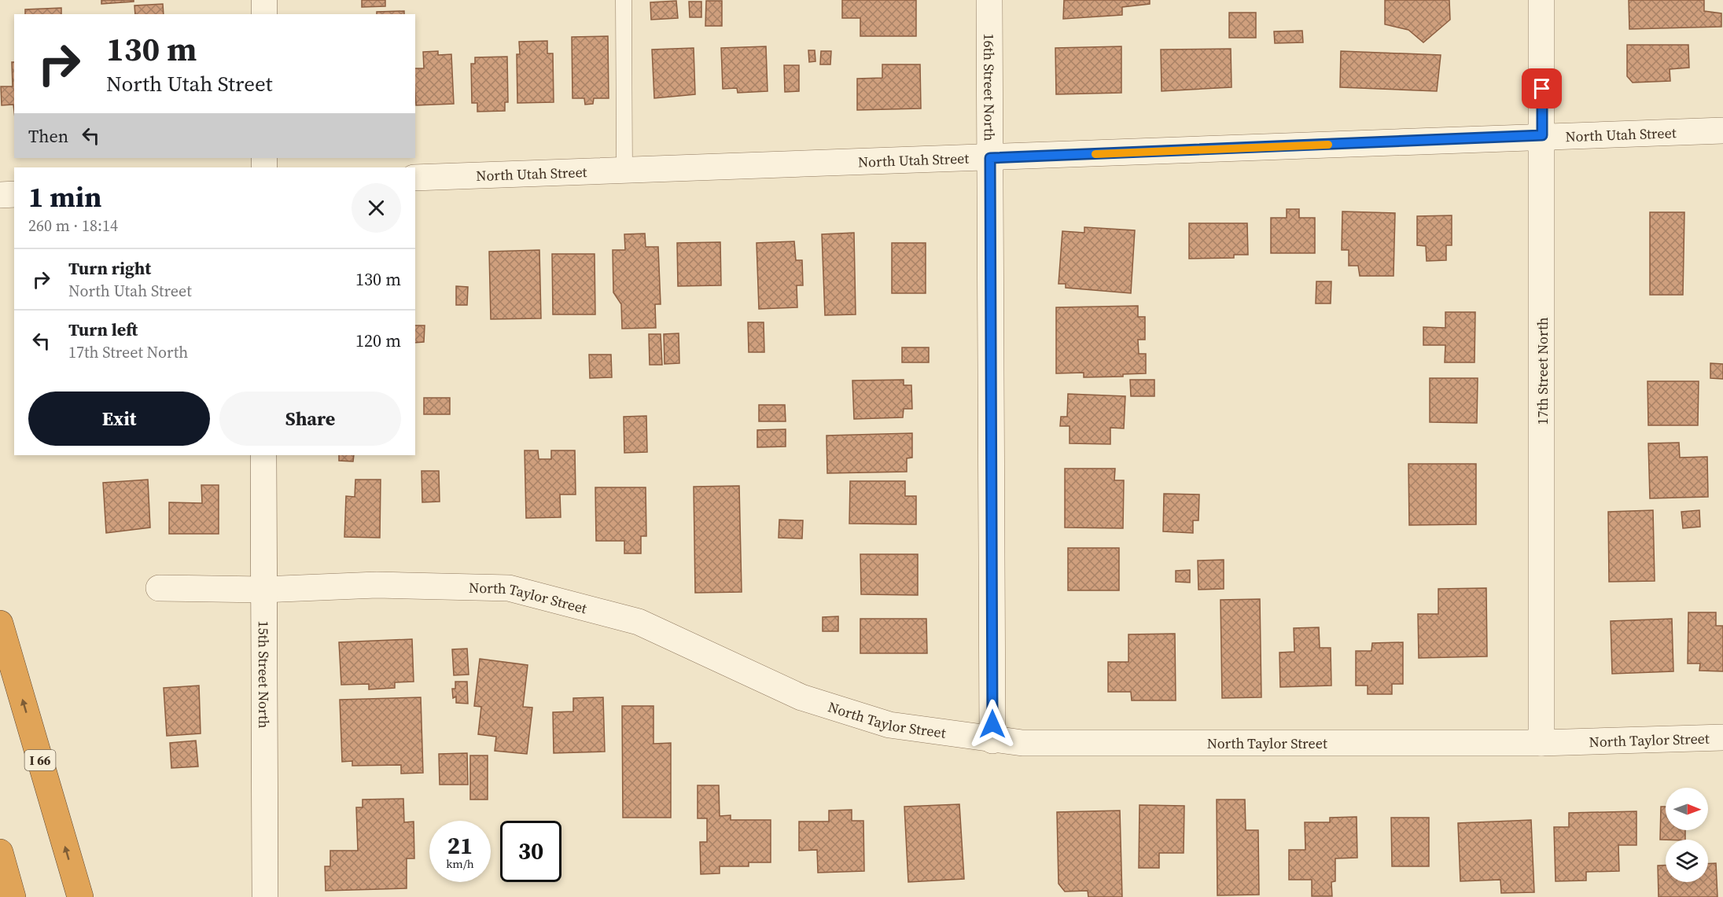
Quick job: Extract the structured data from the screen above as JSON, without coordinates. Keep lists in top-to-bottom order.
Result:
{
  "streets": {
    "highway": ["I 66"],
    "street": [
      "16th Street North",
      "North Utah Street",
      "17th Street North",
      "North Taylor Street",
      "15th Street North"
    ]
  },
  "crossings": [
    ["16th Street North", "North Utah Street"],
    ["16th Street North", "North Taylor Street"],
    ["North Utah Street", "17th Street North"],
    ["17th Street North", "North Taylor Street"],
    ["North Taylor Street", "15th Street North"]
  ],
  "north": "right",
  "page": {
    "turn": ["130 m", "North Utah Street"],
    "then": "Then",
    "heading": ["1 min", "260 m · 18:14"],
    "list": [
      {
        "name": "Turn right",
        "note": "North Utah Street",
        "value": "130 m"
      },
      {
        "name": "Turn left",
        "note": "17th Street North",
        "value": "120 m"
      }
    ],
    "buttons": ["Exit", "Share"],
    "speed": "21 km/h",
    "limit": "30"
  }
}
